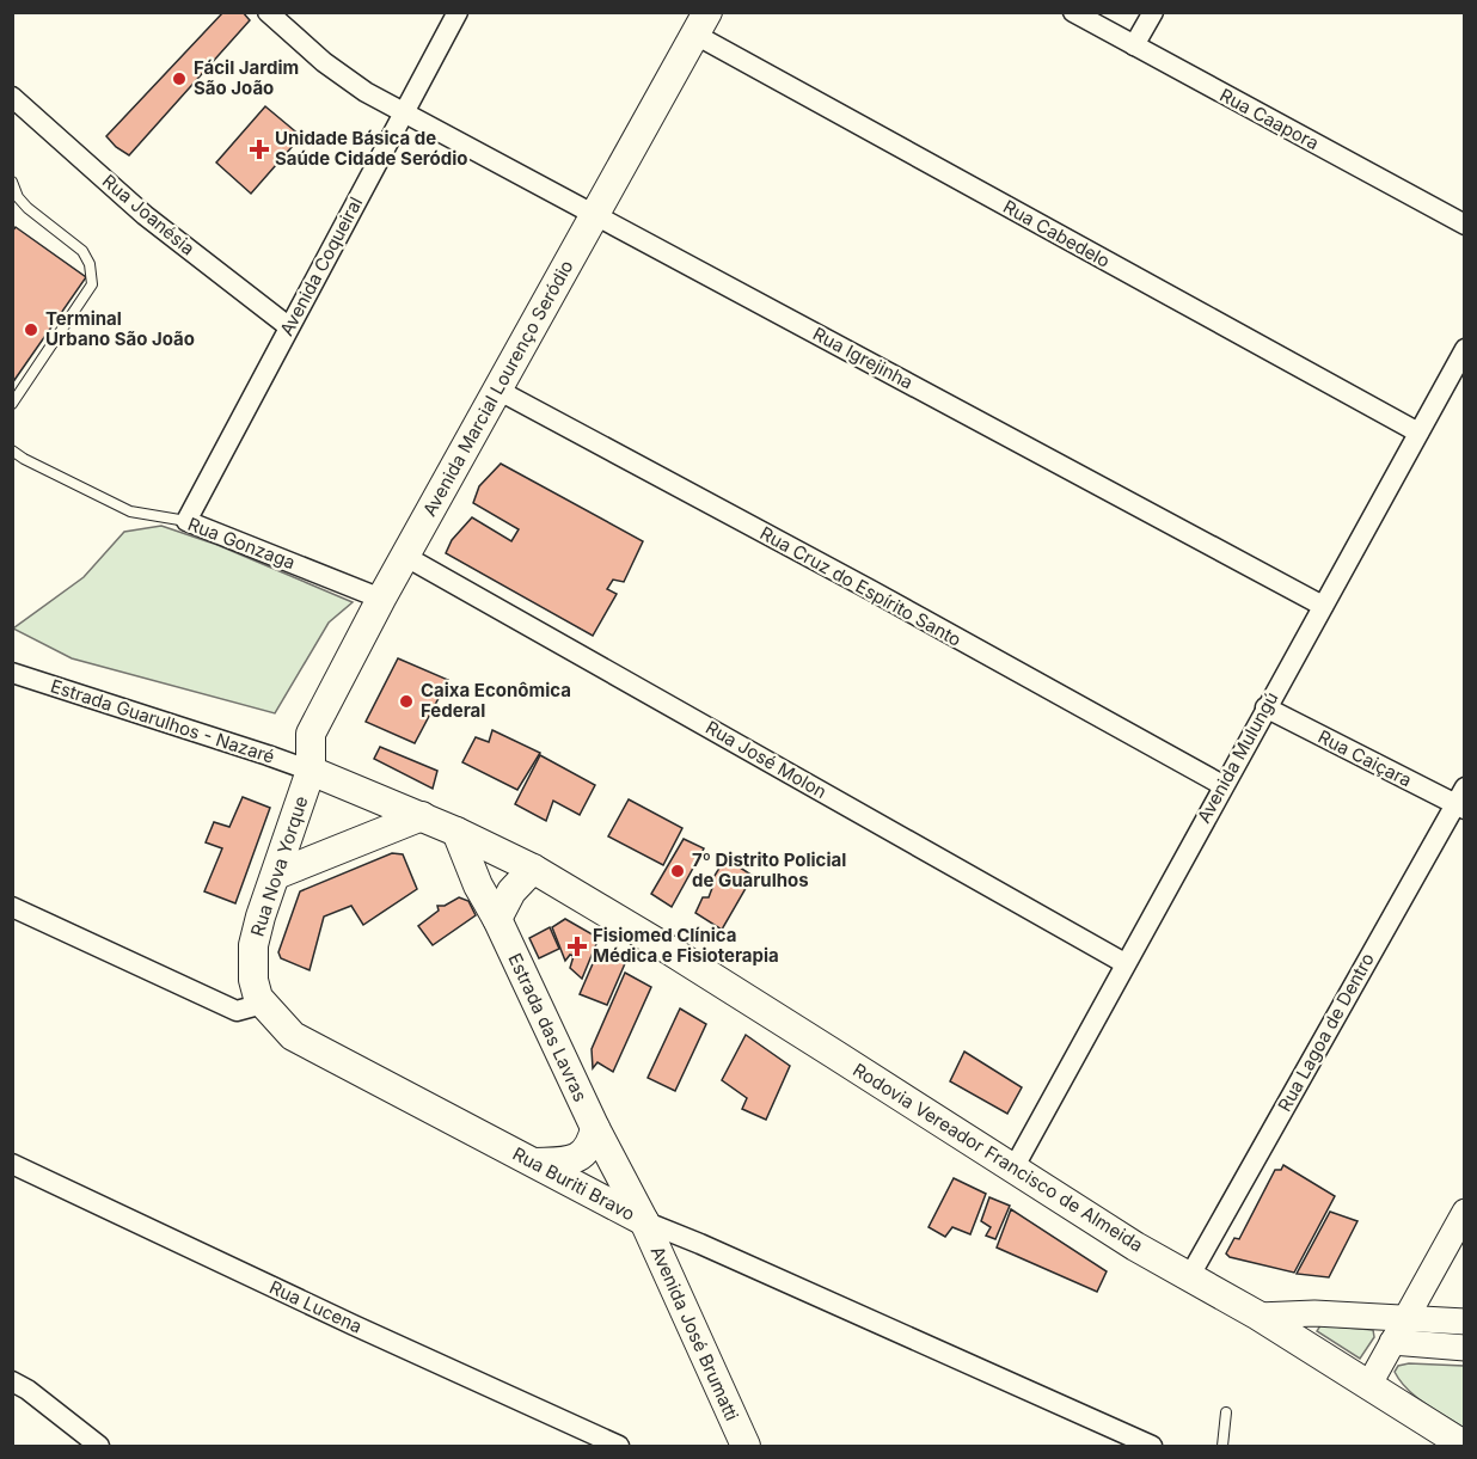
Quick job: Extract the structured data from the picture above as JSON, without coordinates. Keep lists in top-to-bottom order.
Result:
{
  "streets": {
    "main road": [
      "Avenida Marcial Lourenço Seródio",
      "Rua Nova Yorque",
      "Estrada das Lavras",
      "Rodovia Vereador Francisco de Almeida",
      "Rua Buriti Bravo",
      "Avenida José Brumatti"
    ],
    "street": [
      "Rua Caapora",
      "Rua Joanésia",
      "Rua Cabedelo",
      "Avenida Coqueiral",
      "Rua Igrejinha",
      "Rua Gonzaga",
      "Rua Cruz do Espírito Santo",
      "Estrada Guarulhos - Nazaré",
      "Avenida Mulungú",
      "Rua Caiçara",
      "Rua José Molon",
      "Rua Lagoa de Dentro",
      "Rua Lucena"
    ]
  },
  "crossings": [
    ["Rua Joanésia", "Avenida Coqueiral"],
    ["Rua Cabedelo", "Avenida Marcial Lourenço Seródio"],
    ["Rua Cabedelo", "Avenida Mulungú"],
    ["Avenida Coqueiral", "Rua Igrejinha"],
    ["Avenida Coqueiral", "Rua Gonzaga"],
    ["Rua Igrejinha", "Avenida Marcial Lourenço Seródio"],
    ["Rua Igrejinha", "Avenida Mulungú"],
    ["Avenida Marcial Lourenço Seródio", "Rua Gonzaga"],
    ["Avenida Marcial Lourenço Seródio", "Rua Cruz do Espírito Santo"],
    ["Avenida Marcial Lourenço Seródio", "Estrada Guarulhos - Nazaré"],
    ["Avenida Marcial Lourenço Seródio", "Rua José Molon"],
    ["Avenida Marcial Lourenço Seródio", "Rua Nova Yorque"],
    ["Rua Cruz do Espírito Santo", "Avenida Mulungú"],
    ["Estrada Guarulhos - Nazaré", "Rua Nova Yorque"],
    ["Avenida Mulungú", "Rua Caiçara"],
    ["Avenida Mulungú", "Rua José Molon"],
    ["Avenida Mulungú", "Rodovia Vereador Francisco de Almeida"],
    ["Rua Caiçara", "Rua Lagoa de Dentro"],
    ["Rua Nova Yorque", "Rua Buriti Bravo"],
    ["Estrada das Lavras", "Rodovia Vereador Francisco de Almeida"],
    ["Estrada das Lavras", "Rua Buriti Bravo"],
    ["Estrada das Lavras", "Avenida José Brumatti"],
    ["Rua Lagoa de Dentro", "Rodovia Vereador Francisco de Almeida"],
    ["Rua Buriti Bravo", "Avenida José Brumatti"]
  ],
  "places": {
    "other": [
      "Fácil Jardim São João",
      "Terminal Urbano São João",
      "Caixa Econômica Federal",
      "7º Distrito Policial de Guarulhos"
    ],
    "health": ["Unidade Básica de Saúde Cidade Seródio", "Fisiomed Clínica Médica e Fisioterapia"]
  }
}
